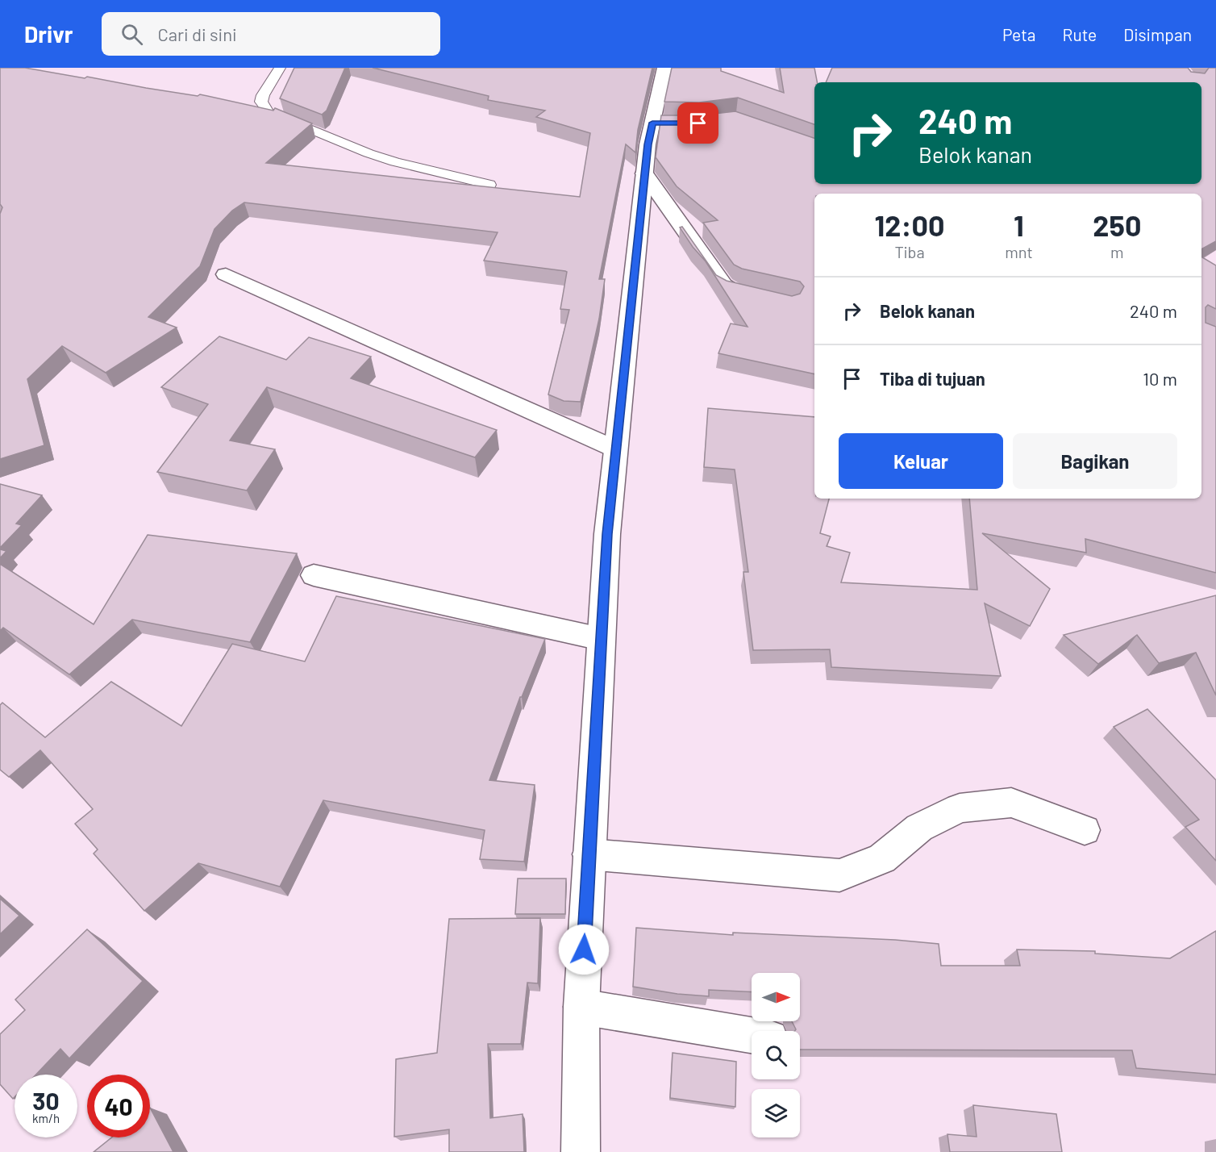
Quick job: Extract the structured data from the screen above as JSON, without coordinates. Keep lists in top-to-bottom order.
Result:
{
  "north": "right",
  "page": {
    "header": "Drivr",
    "search": "Cari di sini",
    "nav": ["Peta", "Rute", "Disimpan"],
    "turn": ["240 m", "Belok kanan"],
    "eta": [
      "12:00",
      "Tiba",
      "1",
      "mnt",
      "250",
      "m"
    ],
    "list": [
      {
        "name": "Belok kanan",
        "value": "240 m"
      },
      {
        "name": "Tiba di tujuan",
        "value": "10 m"
      }
    ],
    "buttons": ["Keluar", "Bagikan"],
    "speed": "30 km/h",
    "limit": "40"
  }
}
